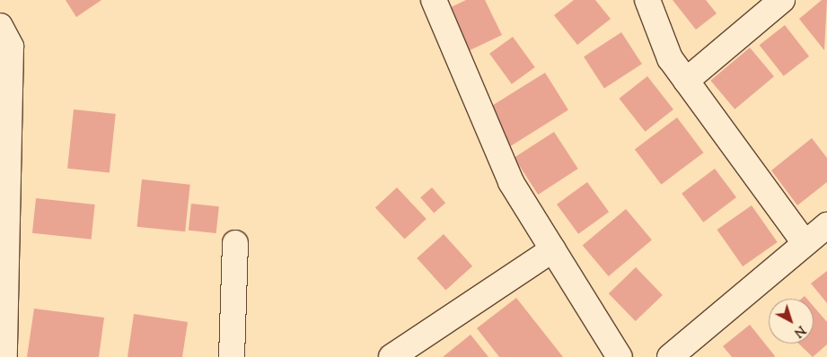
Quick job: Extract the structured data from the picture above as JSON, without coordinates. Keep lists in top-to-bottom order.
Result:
{
  "north": "bottom right"
}
